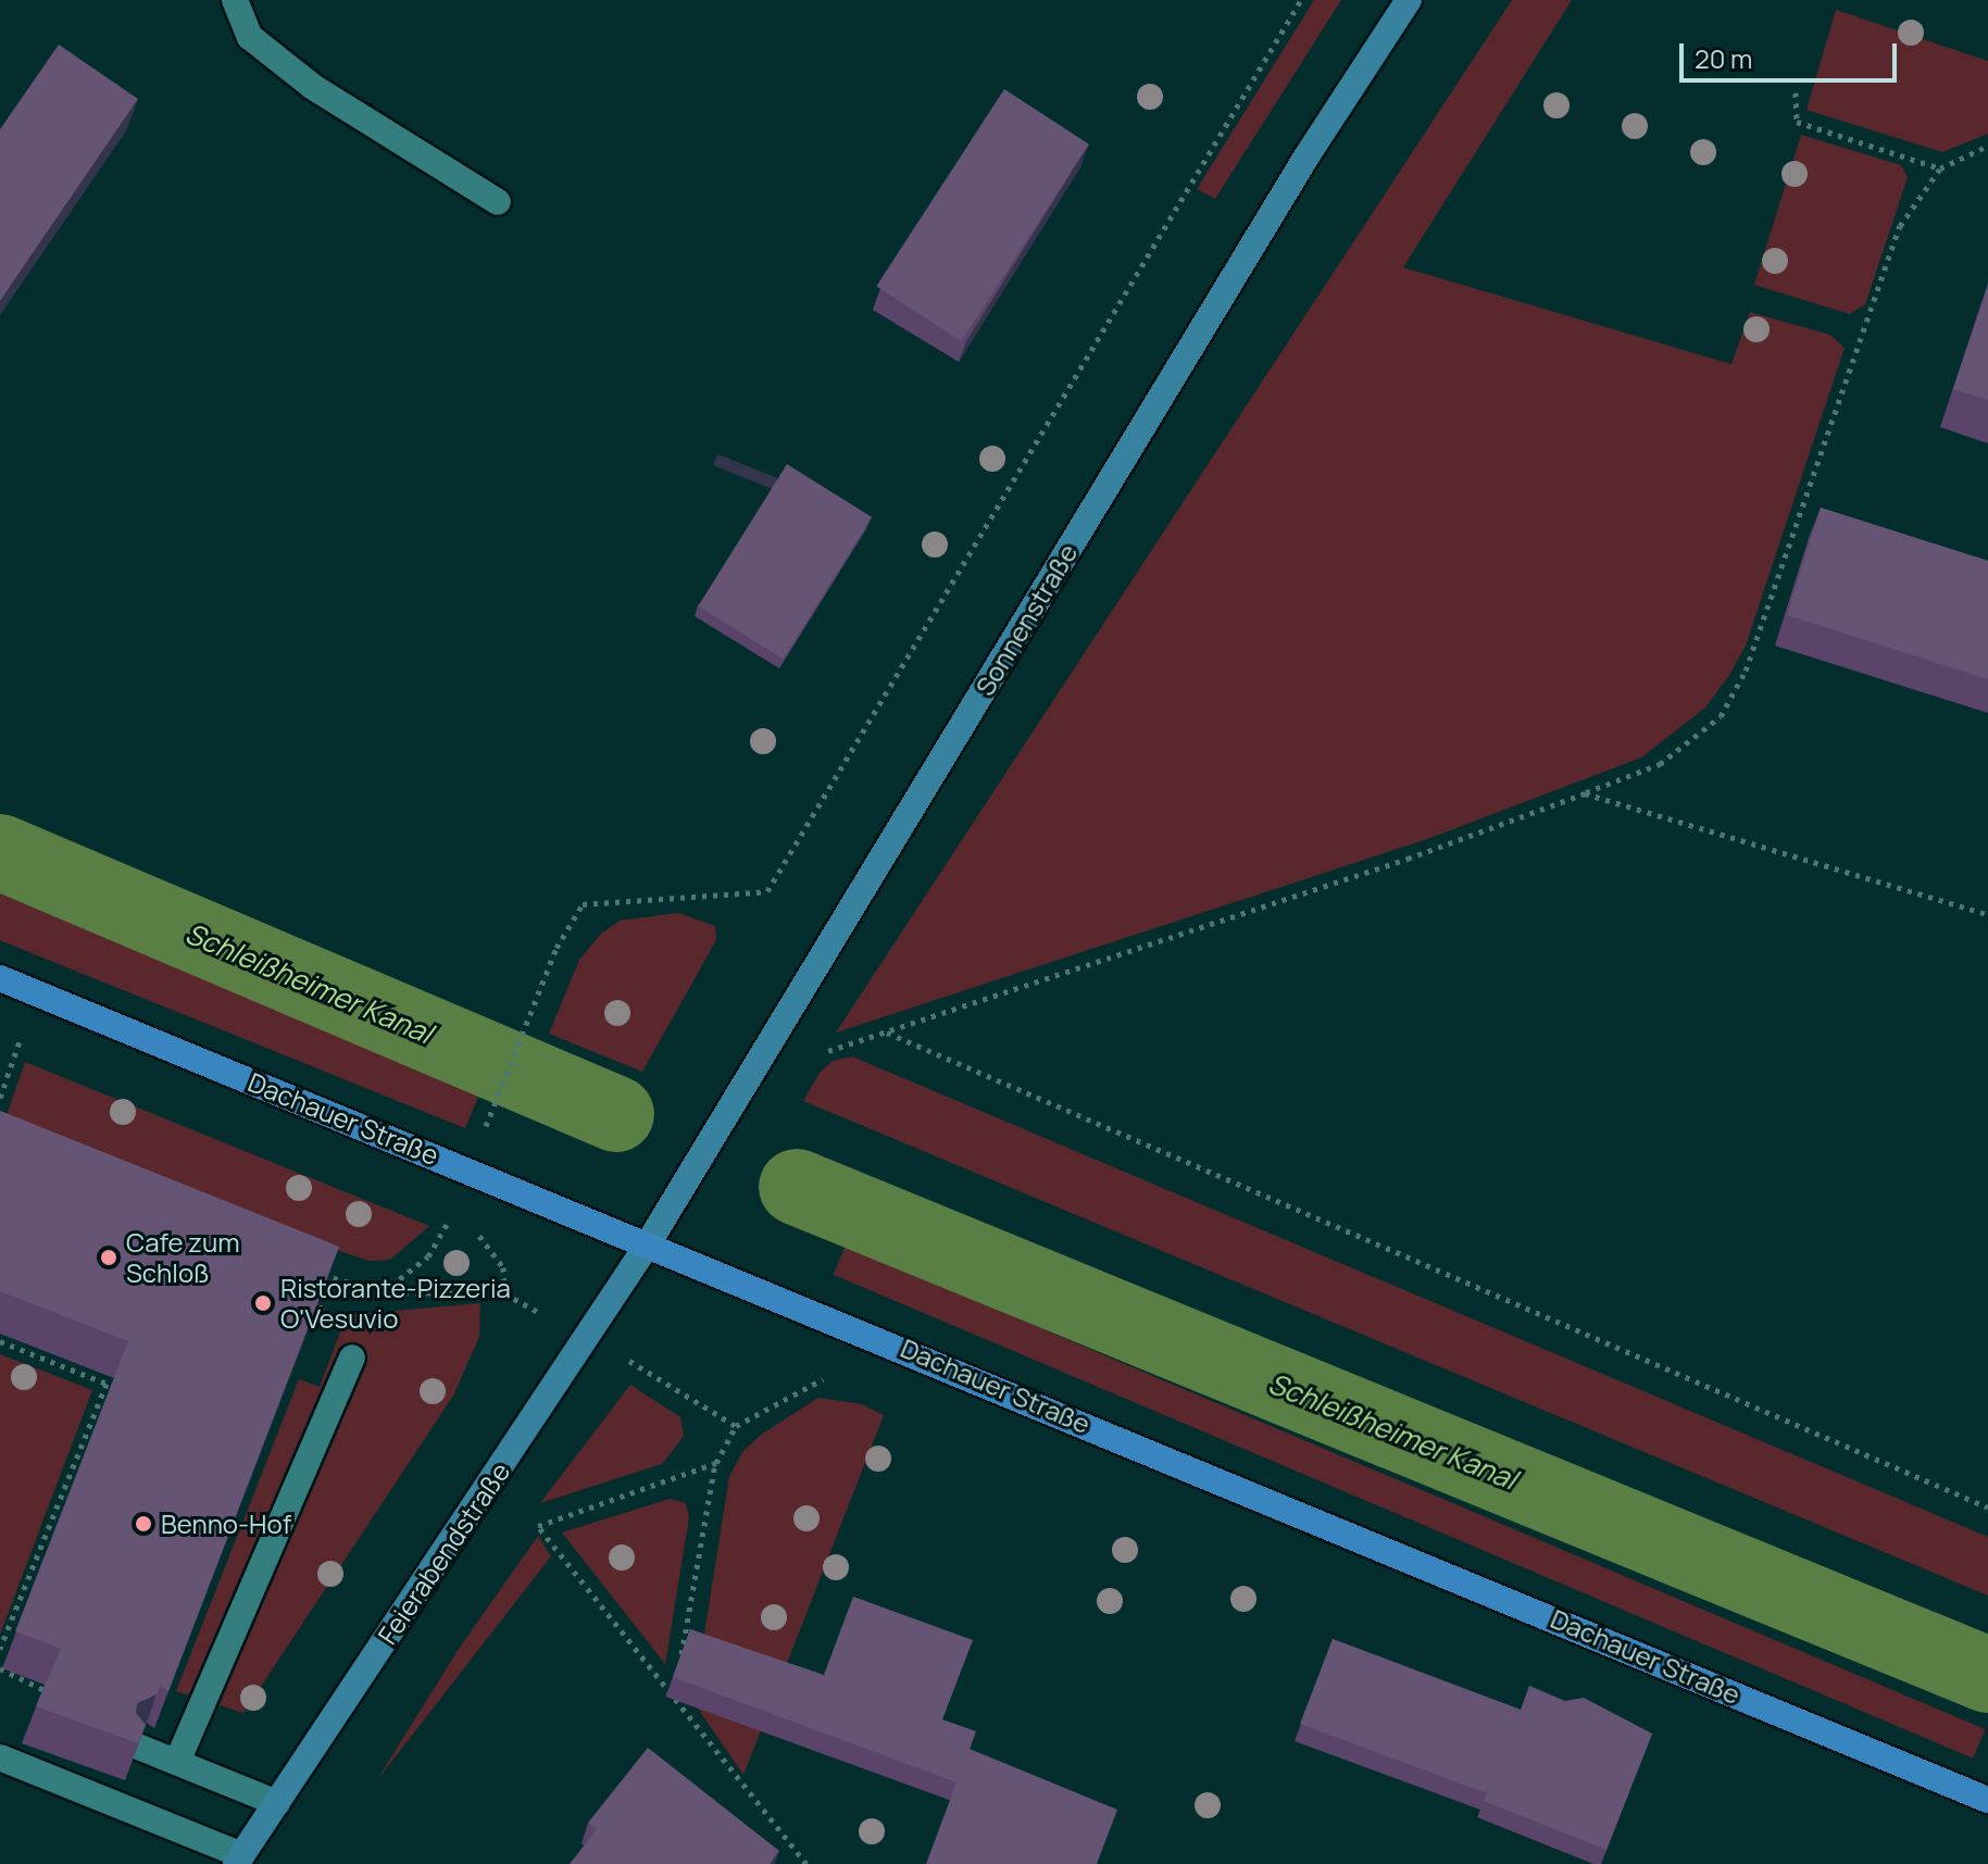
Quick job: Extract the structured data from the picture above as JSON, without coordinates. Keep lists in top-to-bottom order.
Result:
{
  "streets": {
    "main road": ["Sonnenstraße", "Dachauer Straße", "Feierabendstraße"]
  },
  "crossings": [
    ["Sonnenstraße", "Dachauer Straße"],
    ["Sonnenstraße", "Feierabendstraße"],
    ["Dachauer Straße", "Feierabendstraße"]
  ],
  "water": ["Schleißheimer Kanal"],
  "places": ["Cafe zum Schloß", "Ristorante-Pizzeria O'Vesuvio", "Benno-Hof"],
  "scale_bar": "20 m"
}
